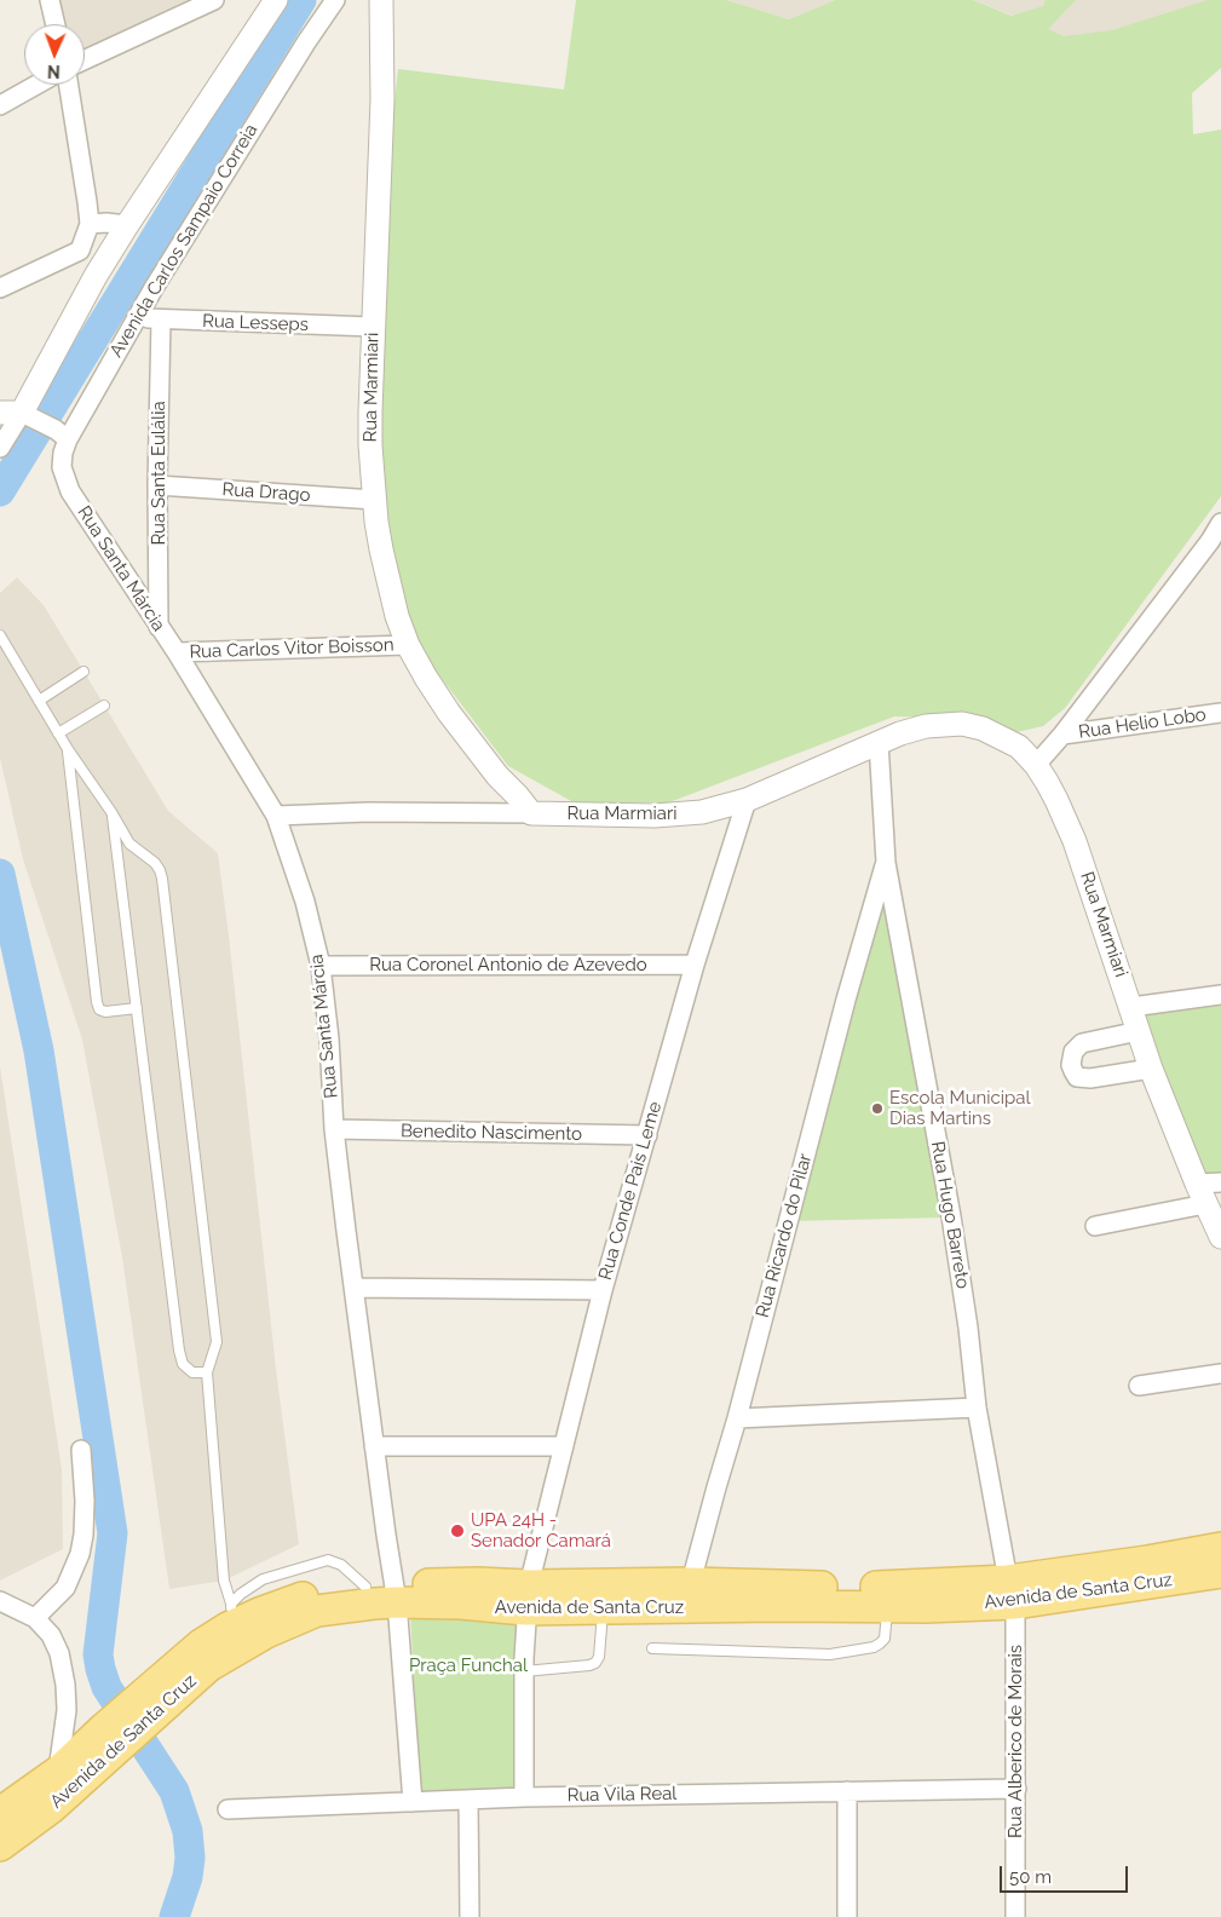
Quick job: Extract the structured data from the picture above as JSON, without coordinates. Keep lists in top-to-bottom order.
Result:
{
  "streets": {
    "main road": ["Avenida de Santa Cruz"],
    "street": [
      "Avenida Carlos Sampaio Correia",
      "Rua Lesseps",
      "Rua Marmiari",
      "Rua Santa Eulália",
      "Rua Drago",
      "Rua Santa Márcia",
      "Rua Carlos Vitor Boisson",
      "Rua Helio Lobo",
      "Rua Coronel Antonio de Azevedo",
      "Benedito Nascimento",
      "Rua Conde Pais Leme",
      "Rua Hugo Barreto",
      "Rua Ricardo do Pilar",
      "Rua Alberico de Morais",
      "Rua Vila Real"
    ]
  },
  "crossings": [
    ["Avenida Carlos Sampaio Correia", "Rua Lesseps"],
    ["Avenida Carlos Sampaio Correia", "Rua Santa Márcia"],
    ["Rua Lesseps", "Rua Marmiari"],
    ["Rua Lesseps", "Rua Santa Eulália"],
    ["Rua Marmiari", "Rua Drago"],
    ["Rua Marmiari", "Rua Carlos Vitor Boisson"],
    ["Rua Marmiari", "Rua Conde Pais Leme"],
    ["Rua Marmiari", "Rua Hugo Barreto"],
    ["Rua Santa Eulália", "Rua Drago"],
    ["Rua Santa Eulália", "Rua Santa Márcia"],
    ["Rua Santa Márcia", "Rua Carlos Vitor Boisson"],
    ["Rua Santa Márcia", "Rua Coronel Antonio de Azevedo"],
    ["Rua Santa Márcia", "Benedito Nascimento"],
    ["Rua Santa Márcia", "Avenida de Santa Cruz"],
    ["Rua Coronel Antonio de Azevedo", "Rua Conde Pais Leme"],
    ["Benedito Nascimento", "Rua Conde Pais Leme"],
    ["Rua Conde Pais Leme", "Avenida de Santa Cruz"],
    ["Rua Hugo Barreto", "Rua Ricardo do Pilar"],
    ["Rua Hugo Barreto", "Avenida de Santa Cruz"],
    ["Rua Hugo Barreto", "Rua Alberico de Morais"],
    ["Rua Ricardo do Pilar", "Avenida de Santa Cruz"],
    ["Avenida de Santa Cruz", "Rua Alberico de Morais"],
    ["Rua Alberico de Morais", "Rua Vila Real"]
  ],
  "parks": ["Praça Funchal"],
  "places": ["Escola Municipal Dias Martins", "UPA 24H - Senador Camará"],
  "scale_bar": "50 m",
  "north": "bottom"
}
